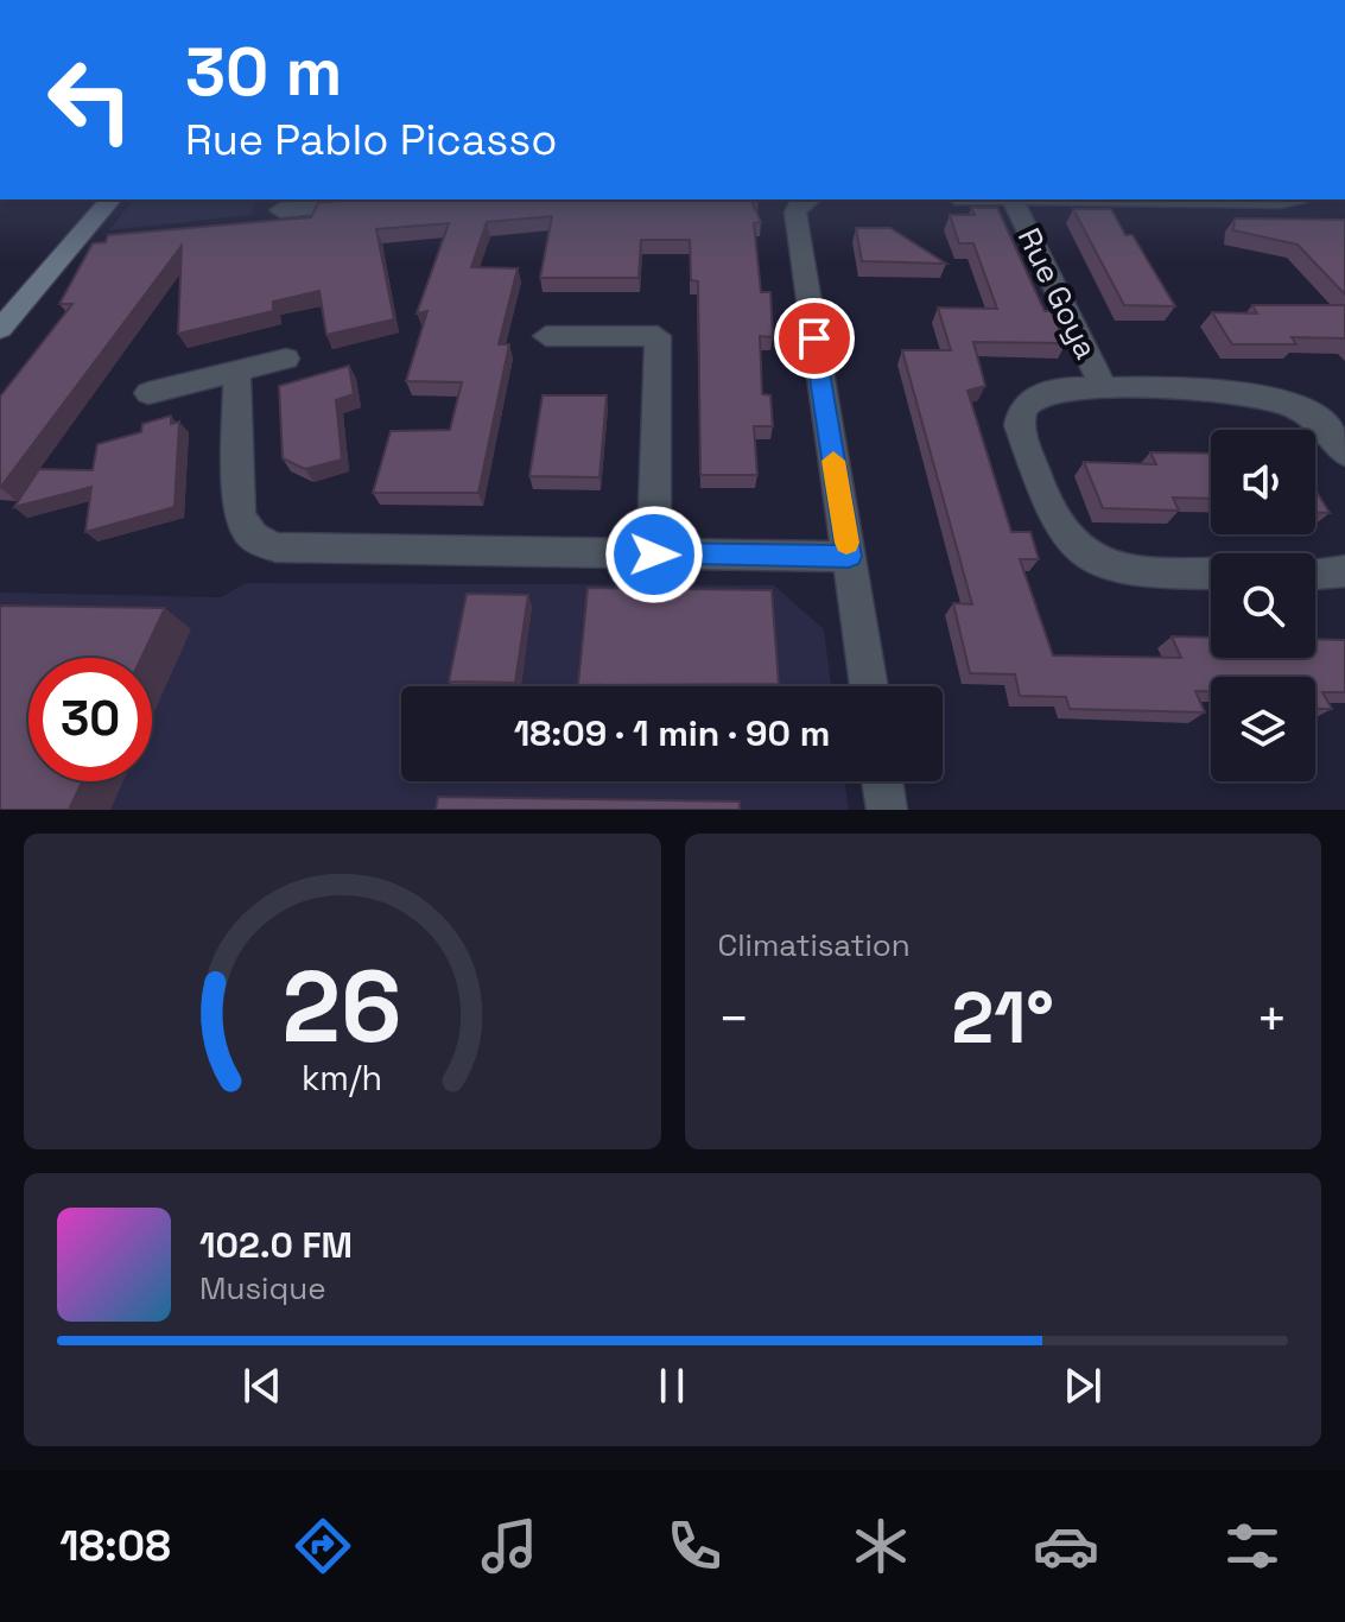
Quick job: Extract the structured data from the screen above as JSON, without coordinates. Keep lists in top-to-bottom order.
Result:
{
  "streets": {
    "street": ["Rue Goya"]
  },
  "page": {
    "turn": ["30 m", "Rue Pablo Picasso"],
    "limit": "30",
    "trip": "18:09 · 1 min · 90 m",
    "tile": "Climatisation",
    "heat": ["−", "21°", "+"],
    "song": ["102.0 FM", "Musique"],
    "tabs": "18:08",
    "gauge": ["26", "km/h"]
  }
}
